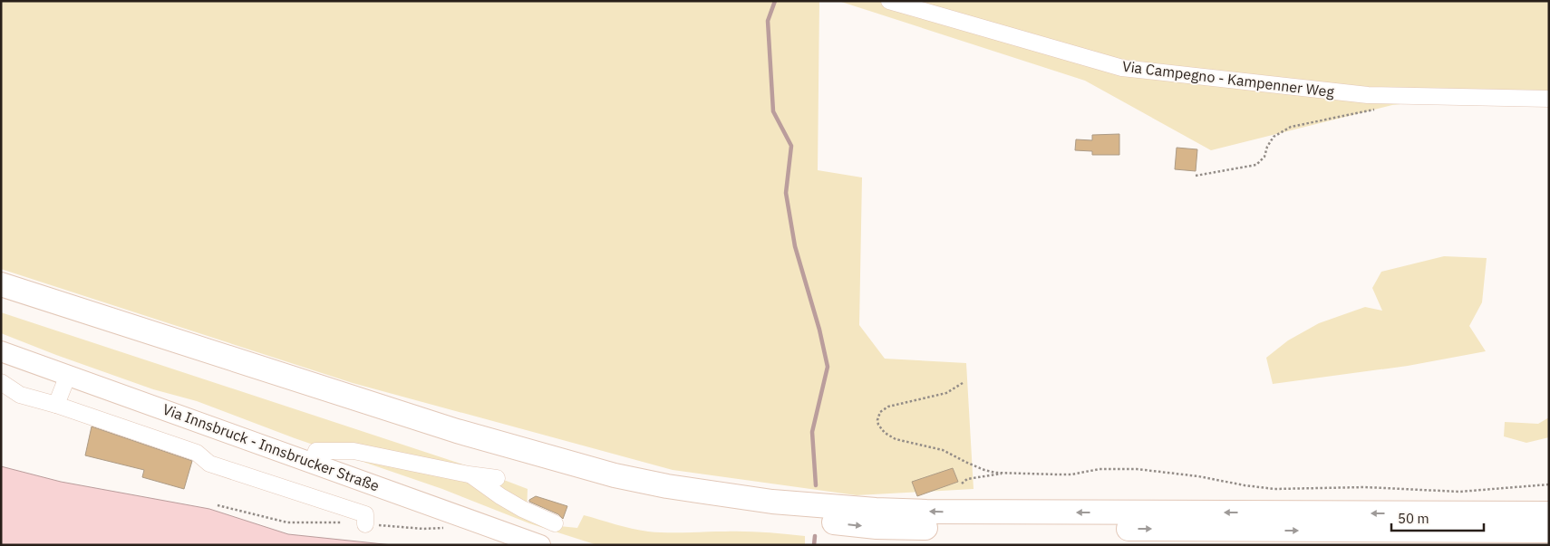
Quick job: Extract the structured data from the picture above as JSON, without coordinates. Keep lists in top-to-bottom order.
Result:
{
  "streets": {
    "main road": ["Via Innsbruck - Innsbrucker Straße"],
    "street": ["Via Campegno - Kampenner Weg"]
  },
  "scale_bar": "50 m"
}
